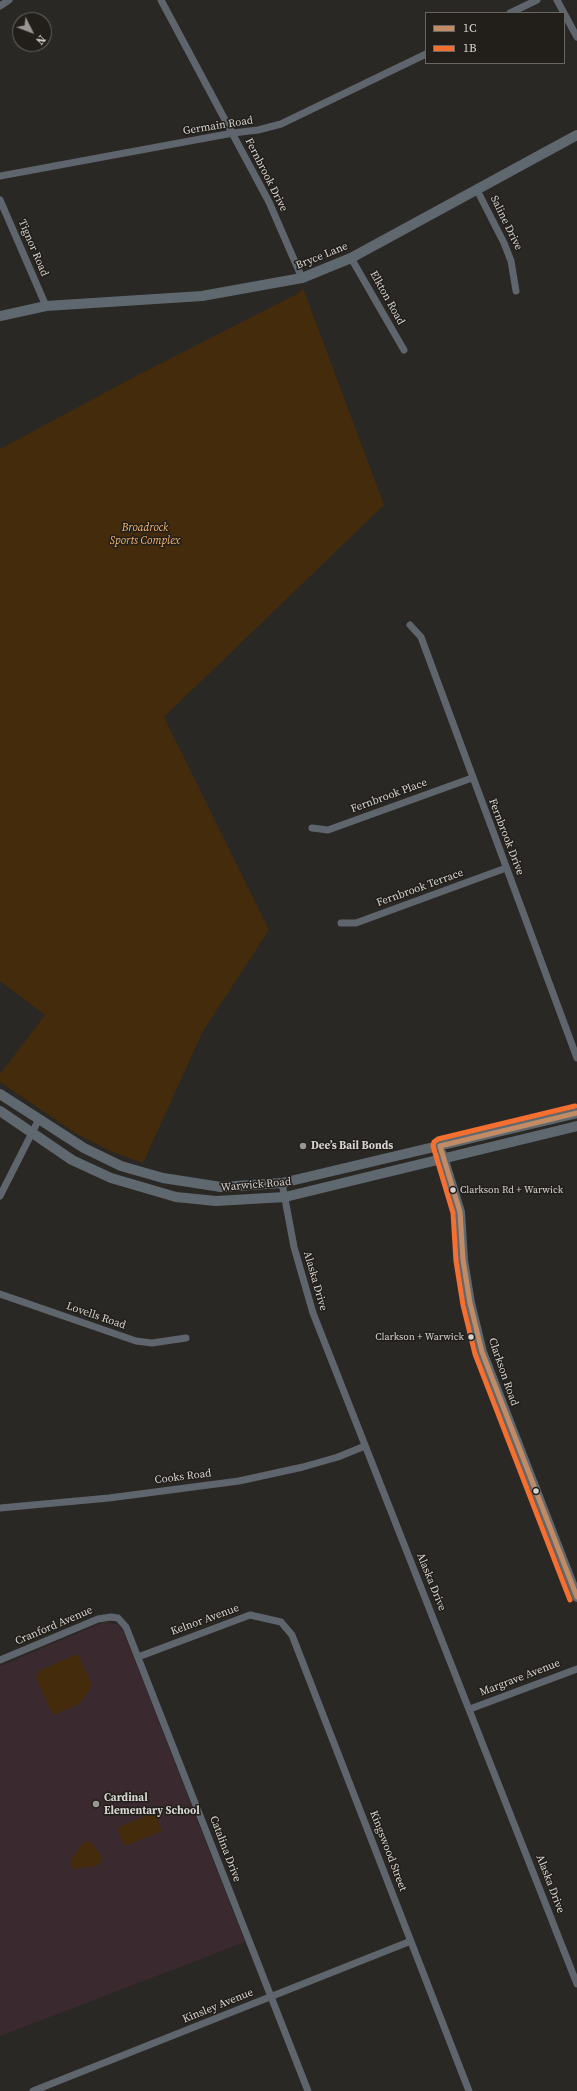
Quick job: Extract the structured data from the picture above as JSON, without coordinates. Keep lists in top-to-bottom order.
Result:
{
  "streets": {
    "main road": ["Bryce Lane", "Warwick Road", "Clarkson Road"],
    "street": [
      "Germain Road",
      "Fernbrook Drive",
      "Saline Drive",
      "Tignor Road",
      "Elkton Road",
      "Fernbrook Place",
      "Fernbrook Terrace",
      "Alaska Drive",
      "Lovells Road",
      "Cooks Road",
      "Kelnor Avenue",
      "Cranford Avenue",
      "Margrave Avenue",
      "Catalina Drive",
      "Kingswood Street",
      "Kinsley Avenue"
    ]
  },
  "crossings": [
    ["Germain Road", "Fernbrook Drive"],
    ["Fernbrook Drive", "Bryce Lane"],
    ["Fernbrook Drive", "Fernbrook Place"],
    ["Fernbrook Drive", "Fernbrook Terrace"],
    ["Saline Drive", "Bryce Lane"],
    ["Tignor Road", "Bryce Lane"],
    ["Bryce Lane", "Elkton Road"],
    ["Warwick Road", "Alaska Drive"],
    ["Warwick Road", "Clarkson Road"],
    ["Alaska Drive", "Cooks Road"],
    ["Alaska Drive", "Margrave Avenue"],
    ["Kelnor Avenue", "Catalina Drive"],
    ["Kelnor Avenue", "Kingswood Street"],
    ["Cranford Avenue", "Catalina Drive"],
    ["Catalina Drive", "Kinsley Avenue"],
    ["Kingswood Street", "Kinsley Avenue"]
  ],
  "parks": ["Broadrock Sports Complex"],
  "places": [
    "Dee’s Bail Bonds",
    "Clarkson Rd + Warwick",
    "Clarkson + Warwick",
    "Cardinal Elementary School"
  ],
  "lines": ["transit line 1B", "transit line 1C"],
  "legend": ["1C", "1B"],
  "north": "bottom right"
}
